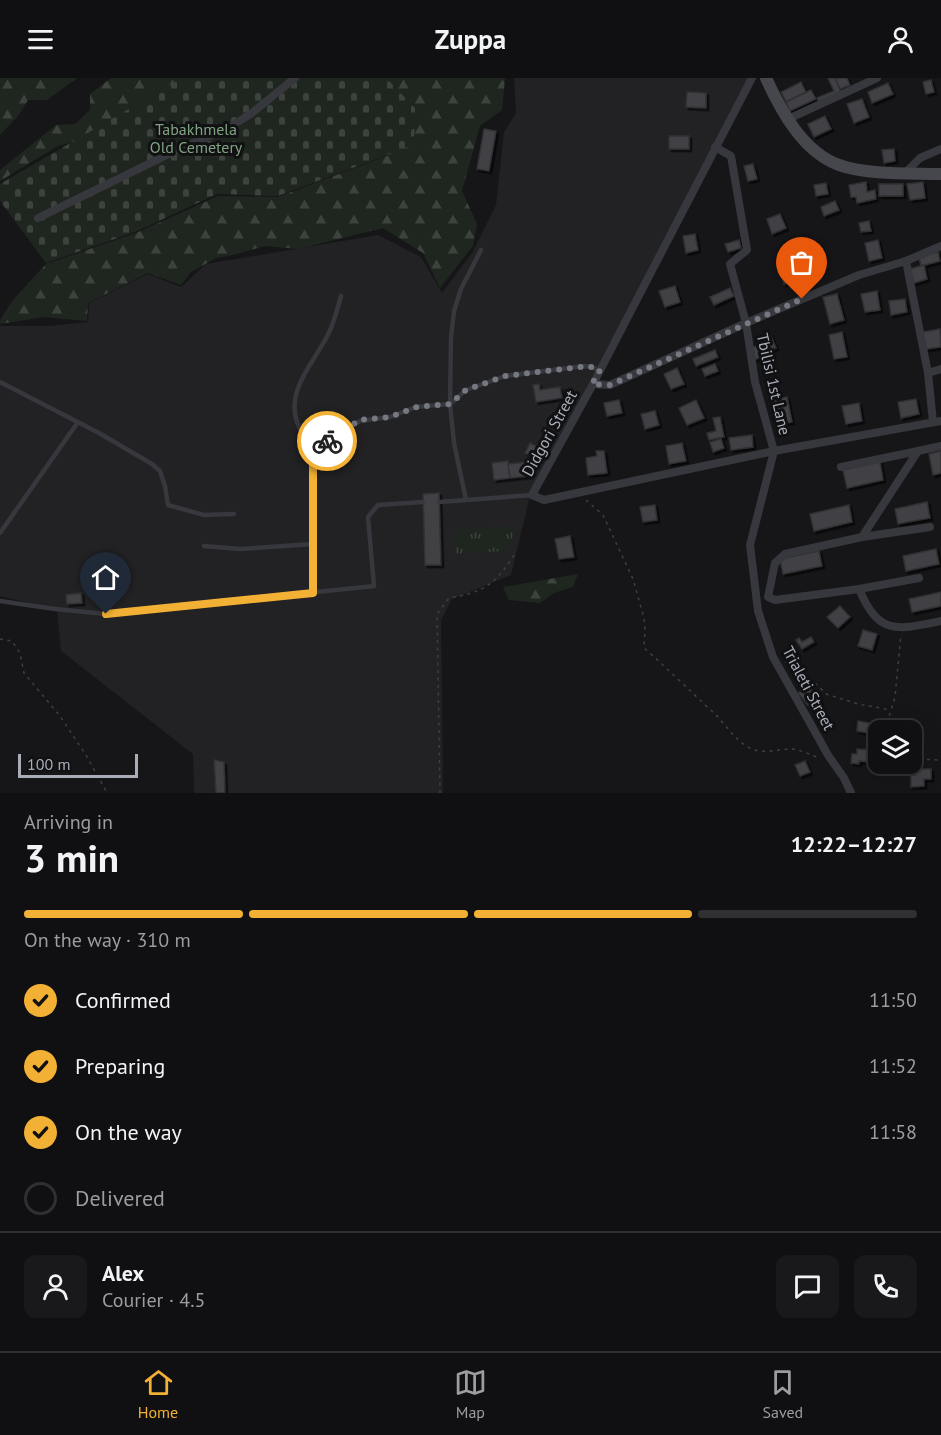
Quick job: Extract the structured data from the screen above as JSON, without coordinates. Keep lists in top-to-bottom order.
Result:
{
  "streets": {
    "street": ["Tbilisi 1st Lane", "Didgori Street", "Trialeti Street"]
  },
  "crossings": [
    ["Tbilisi 1st Lane", "Didgori Street"],
    ["Tbilisi 1st Lane", "Trialeti Street"],
    ["Didgori Street", "Trialeti Street"]
  ],
  "parks": ["Tabakhmela Old Cemetery"],
  "scale_bar": "100 m",
  "page": {
    "header": "Zuppa",
    "scale": "100 m",
    "heading": ["3 min", "Arriving in", "12:22–12:27"],
    "panel": ["Alex", "Courier · 4.5"],
    "bar": "On the way · 310 m",
    "list": [
      ["Confirmed", "11:50"],
      ["Preparing", "11:52"],
      ["On the way", "11:58"],
      "Delivered"
    ],
    "tabs": ["Home", "Map", "Saved"]
  }
}
